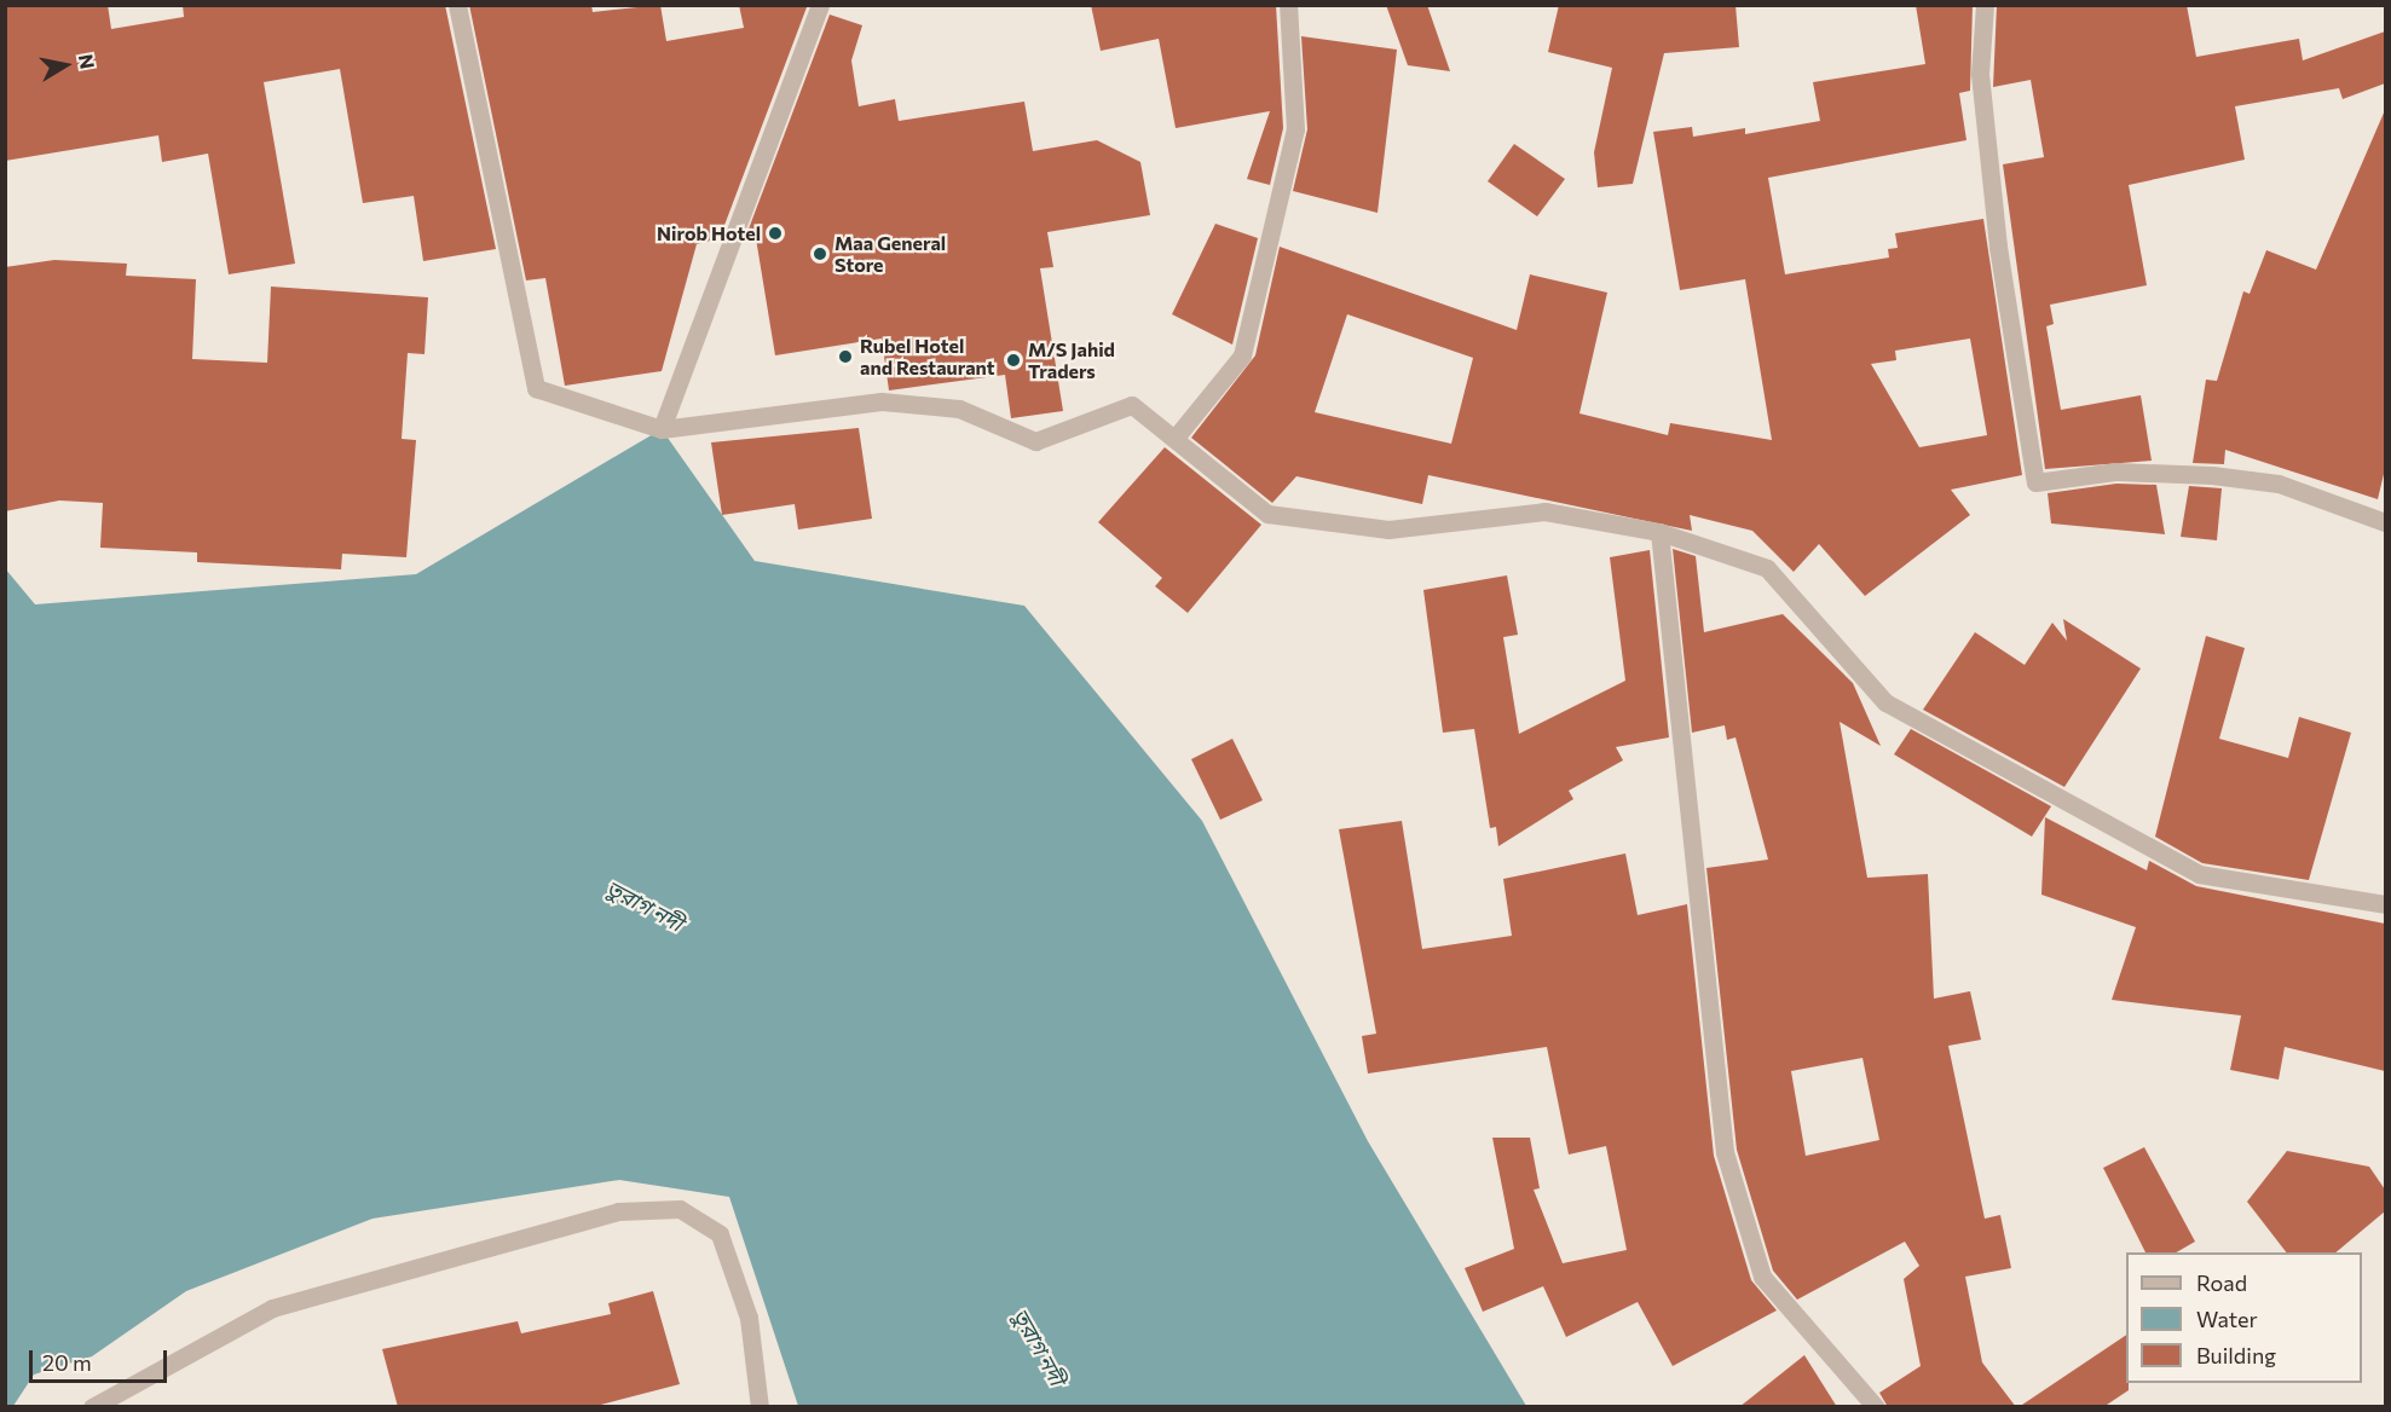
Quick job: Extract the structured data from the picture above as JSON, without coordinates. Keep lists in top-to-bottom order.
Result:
{
  "water": ["তুরাগ নদী"],
  "places": [
    "Nirob Hotel",
    "Maa General Store",
    "Rubel Hotel and Restaurant",
    "M/S Jahid Traders"
  ],
  "legend": ["Road", "Water", "Building"],
  "scale_bar": "20 m",
  "north": "right"
}
